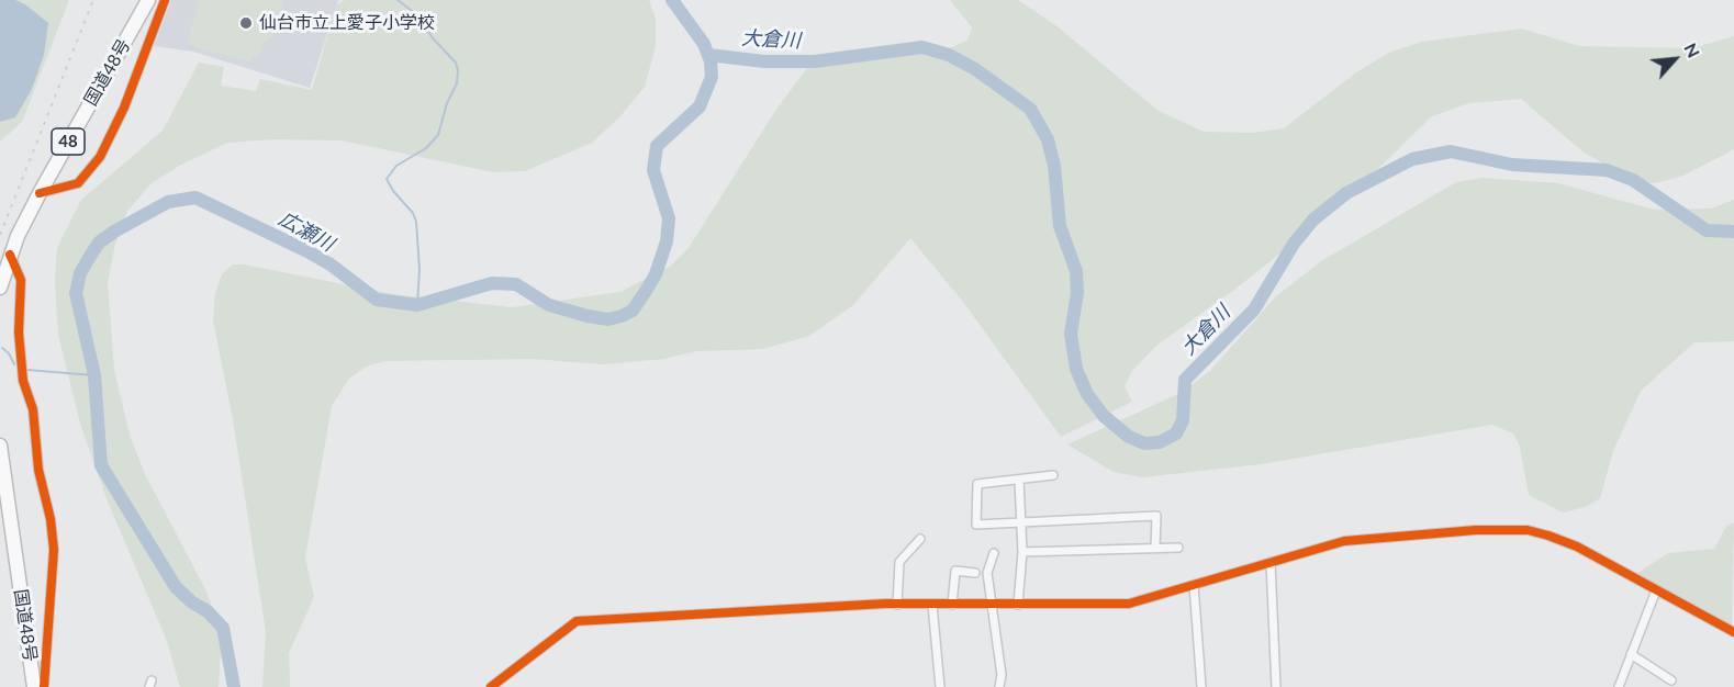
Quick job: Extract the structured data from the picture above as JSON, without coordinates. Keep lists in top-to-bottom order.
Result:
{
  "streets": {
    "highway": ["国道48号", "48"]
  },
  "water": ["大倉川", "広瀬川"],
  "places": ["仙台市立上愛子小学校"],
  "north": "top right"
}
